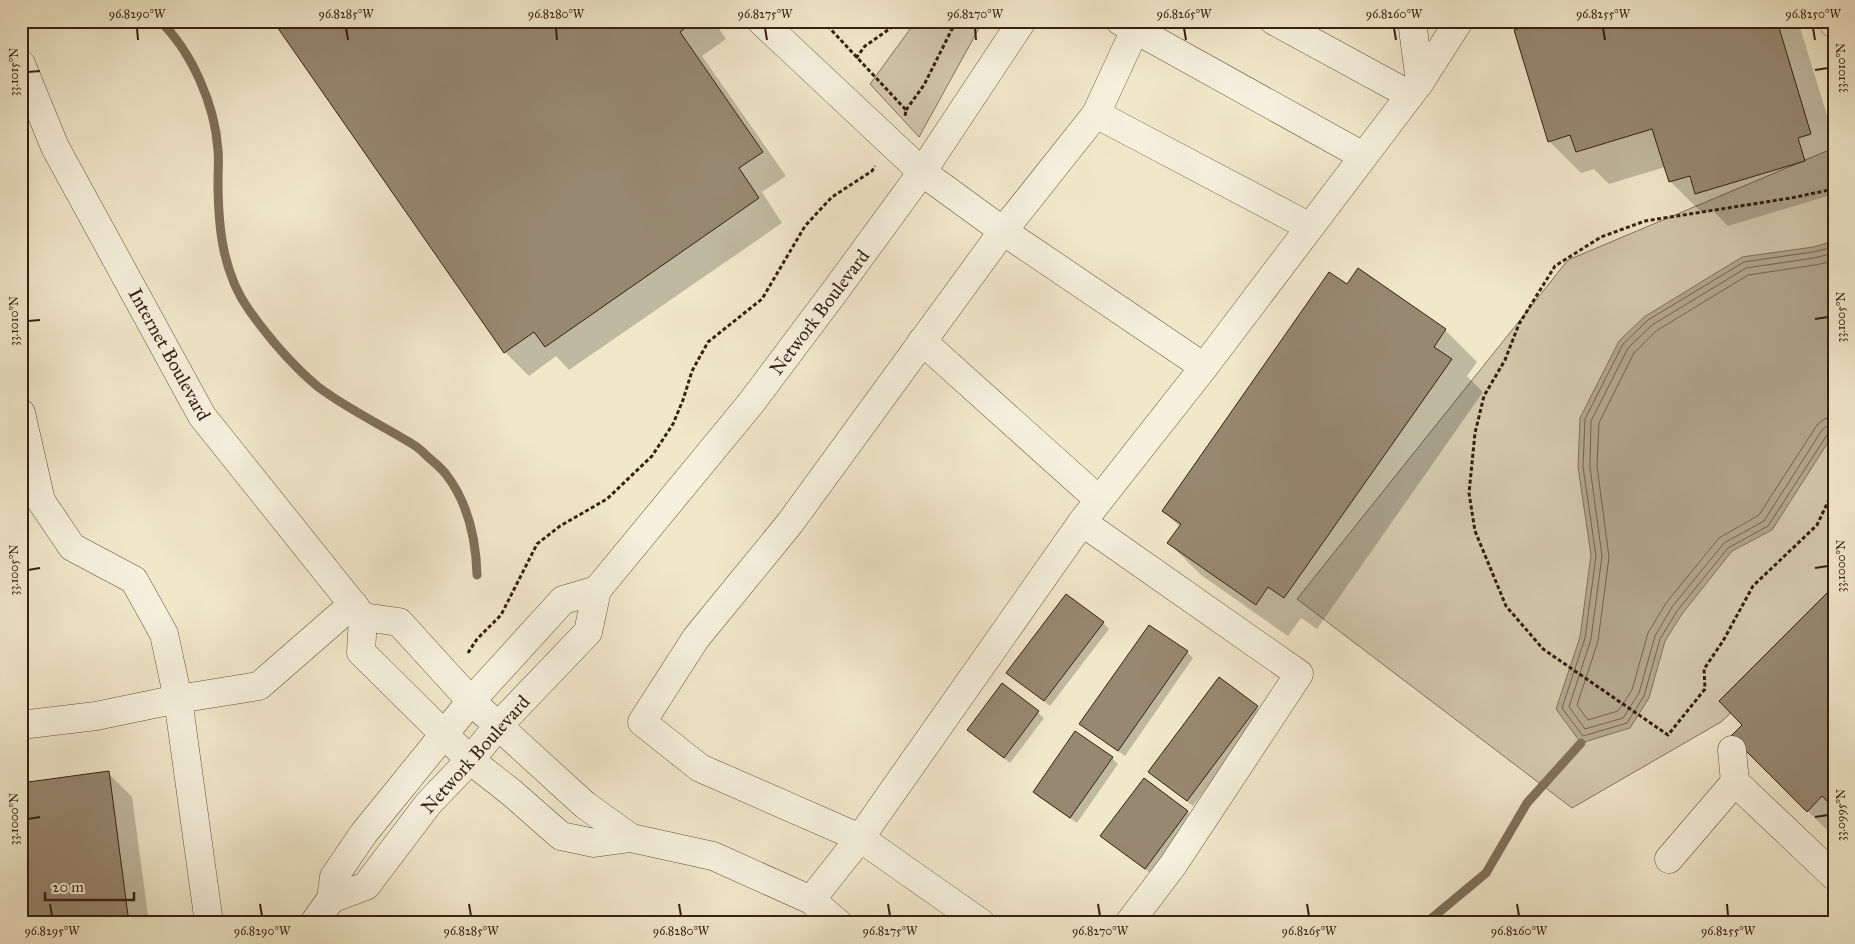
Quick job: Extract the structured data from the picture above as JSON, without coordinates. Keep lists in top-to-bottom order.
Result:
{
  "streets": {
    "street": ["Network Boulevard", "Internet Boulevard"]
  },
  "scale_bar": "20 m",
  "coordinates": [
    "96.8290°W",
    "96.8285°W",
    "96.8280°W",
    "96.8275°W",
    "96.8270°W",
    "96.8265°W",
    "96.8260°W",
    "96.8255°W",
    "96.8250°W",
    "33.1010°N",
    "33.1015°N",
    "33.1005°N",
    "33.1000°N",
    "33.0995°N",
    "96.8295°W"
  ]
}
